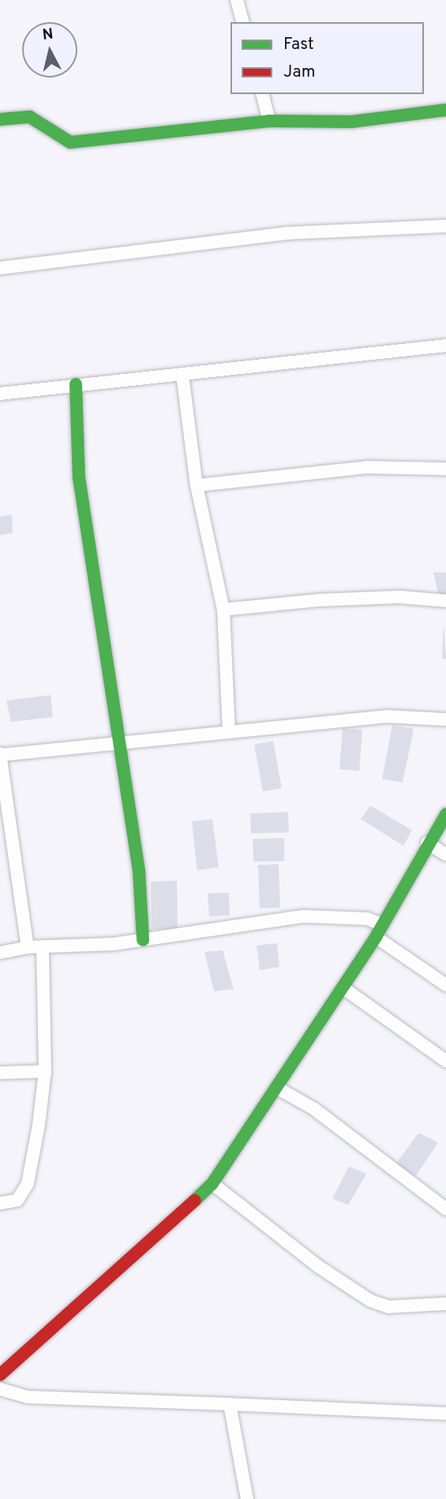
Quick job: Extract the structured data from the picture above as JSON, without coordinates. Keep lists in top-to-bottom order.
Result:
{
  "legend": ["Fast", "Jam"],
  "north": "top"
}
